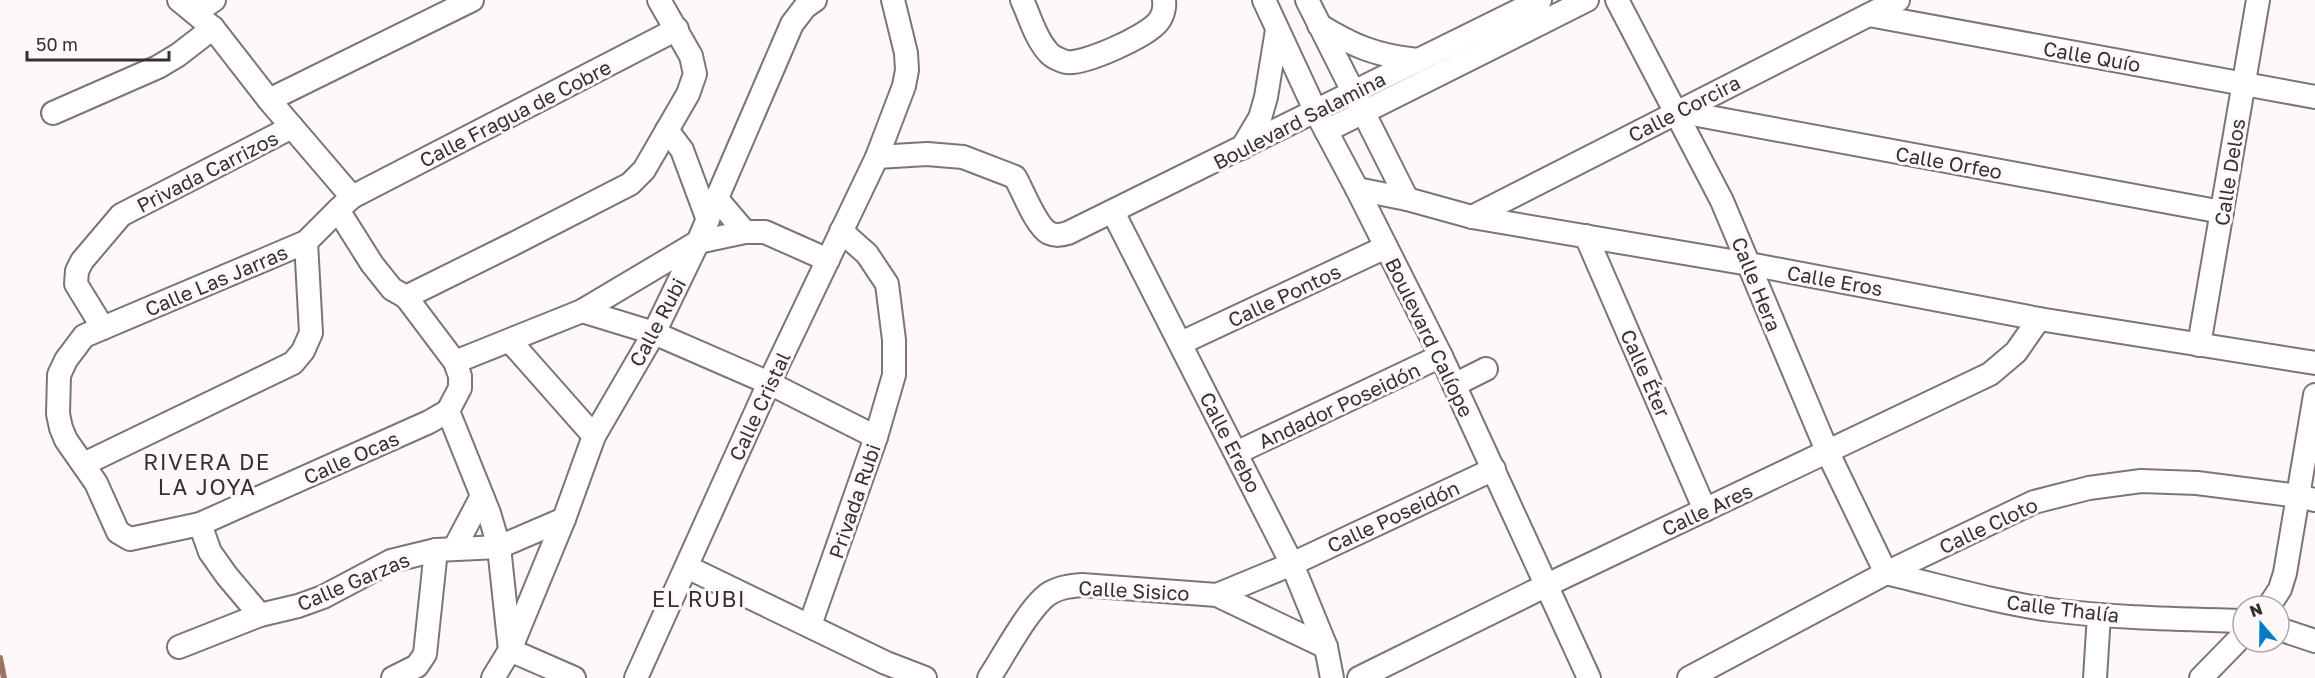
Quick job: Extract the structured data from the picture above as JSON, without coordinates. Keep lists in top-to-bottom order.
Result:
{
  "streets": {
    "street": [
      "Calle Quío",
      "Calle Corcira",
      "Calle Fragua de Cobre",
      "Boulevard Salamina",
      "Calle Orfeo",
      "Privada Carrizos",
      "Calle Delos",
      "Calle Las Jarras",
      "Calle Eros",
      "Calle Hera",
      "Calle Pontos",
      "Calle Rubi",
      "Boulevard Calíope",
      "Calle Éter",
      "Andador Poseidón",
      "Calle Cristal",
      "Calle Erebo",
      "Calle Ocas",
      "Privada Rubi",
      "Calle Ares",
      "Calle Poseidón",
      "Calle Cloto",
      "Calle Garzas",
      "Calle Sisico",
      "Calle Thalía"
    ]
  },
  "crossings": [
    ["Calle Quío", "Calle Corcira"],
    ["Calle Quío", "Calle Delos"],
    ["Calle Corcira", "Calle Orfeo"],
    ["Calle Corcira", "Calle Eros"],
    ["Calle Corcira", "Calle Hera"],
    ["Calle Fragua de Cobre", "Calle Las Jarras"],
    ["Boulevard Salamina", "Boulevard Calíope"],
    ["Boulevard Salamina", "Calle Cristal"],
    ["Boulevard Salamina", "Calle Erebo"],
    ["Calle Orfeo", "Calle Delos"],
    ["Calle Orfeo", "Calle Hera"],
    ["Privada Carrizos", "Calle Las Jarras"],
    ["Calle Delos", "Calle Eros"],
    ["Calle Eros", "Calle Hera"],
    ["Calle Eros", "Boulevard Calíope"],
    ["Calle Eros", "Calle Éter"],
    ["Calle Eros", "Calle Ares"],
    ["Calle Hera", "Calle Ares"],
    ["Calle Hera", "Calle Cloto"],
    ["Calle Hera", "Calle Thalía"],
    ["Calle Pontos", "Boulevard Calíope"],
    ["Calle Pontos", "Calle Erebo"],
    ["Calle Rubi", "Calle Garzas"],
    ["Boulevard Calíope", "Andador Poseidón"],
    ["Boulevard Calíope", "Calle Ares"],
    ["Boulevard Calíope", "Calle Poseidón"],
    ["Calle Éter", "Calle Ares"],
    ["Andador Poseidón", "Calle Erebo"],
    ["Calle Cristal", "Privada Rubi"],
    ["Calle Erebo", "Calle Poseidón"],
    ["Calle Poseidón", "Calle Sisico"],
    ["Calle Cloto", "Calle Thalía"]
  ],
  "districts": ["RIVERA DE LA JOYA", "EL RUBI"],
  "scale_bar": "50 m",
  "north": "top"
}
